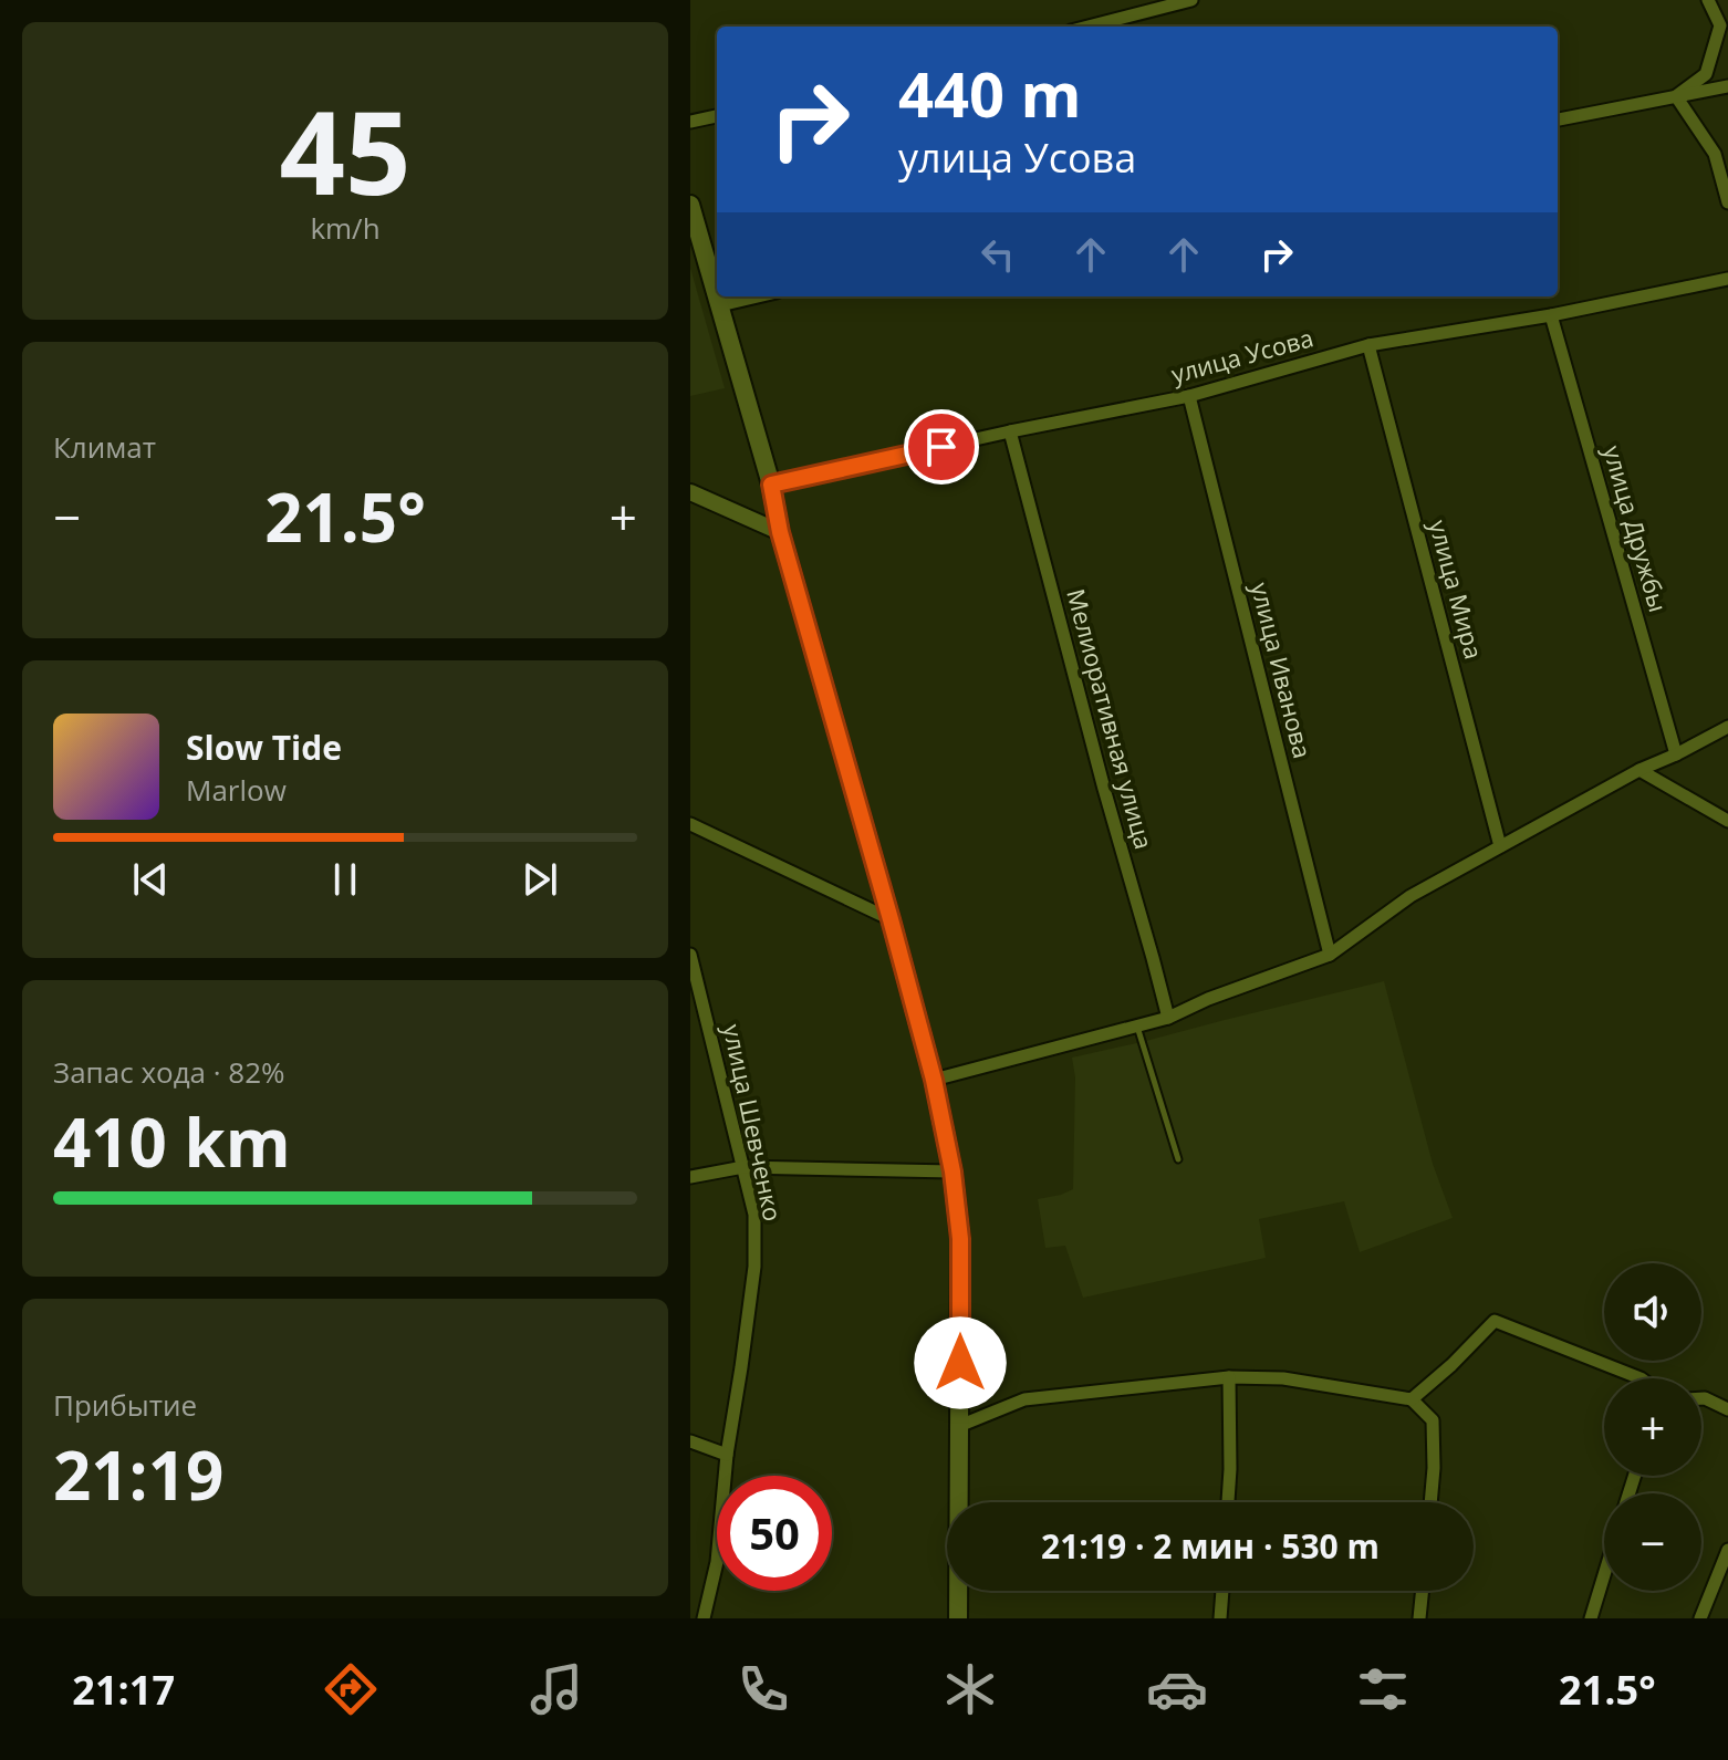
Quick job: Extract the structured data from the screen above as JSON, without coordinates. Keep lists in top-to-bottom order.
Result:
{
  "streets": {
    "street": [
      "улица Усова",
      "улица Дружбы",
      "улица Мира",
      "улица Иванова",
      "Мелиоративная улица",
      "улица Шевченко"
    ]
  },
  "crossings": [
    ["улица Усова", "улица Дружбы"],
    ["улица Усова", "улица Мира"],
    ["улица Усова", "улица Иванова"],
    ["улица Усова", "Мелиоративная улица"]
  ],
  "page": {
    "tile": [
      ["45", "km/h"],
      "Климат",
      ["Запас хода · 82%", "410 km"],
      ["Прибытие", "21:19"]
    ],
    "turn": ["440 m", "улица Усова"],
    "heat": ["−", "21.5°", "+"],
    "song": ["Slow Tide", "Marlow"],
    "map_buttons": ["+", "−"],
    "limit": "50",
    "trip": "21:19 · 2 мин · 530 m",
    "tabs": ["21:17", "21.5°"]
  }
}
